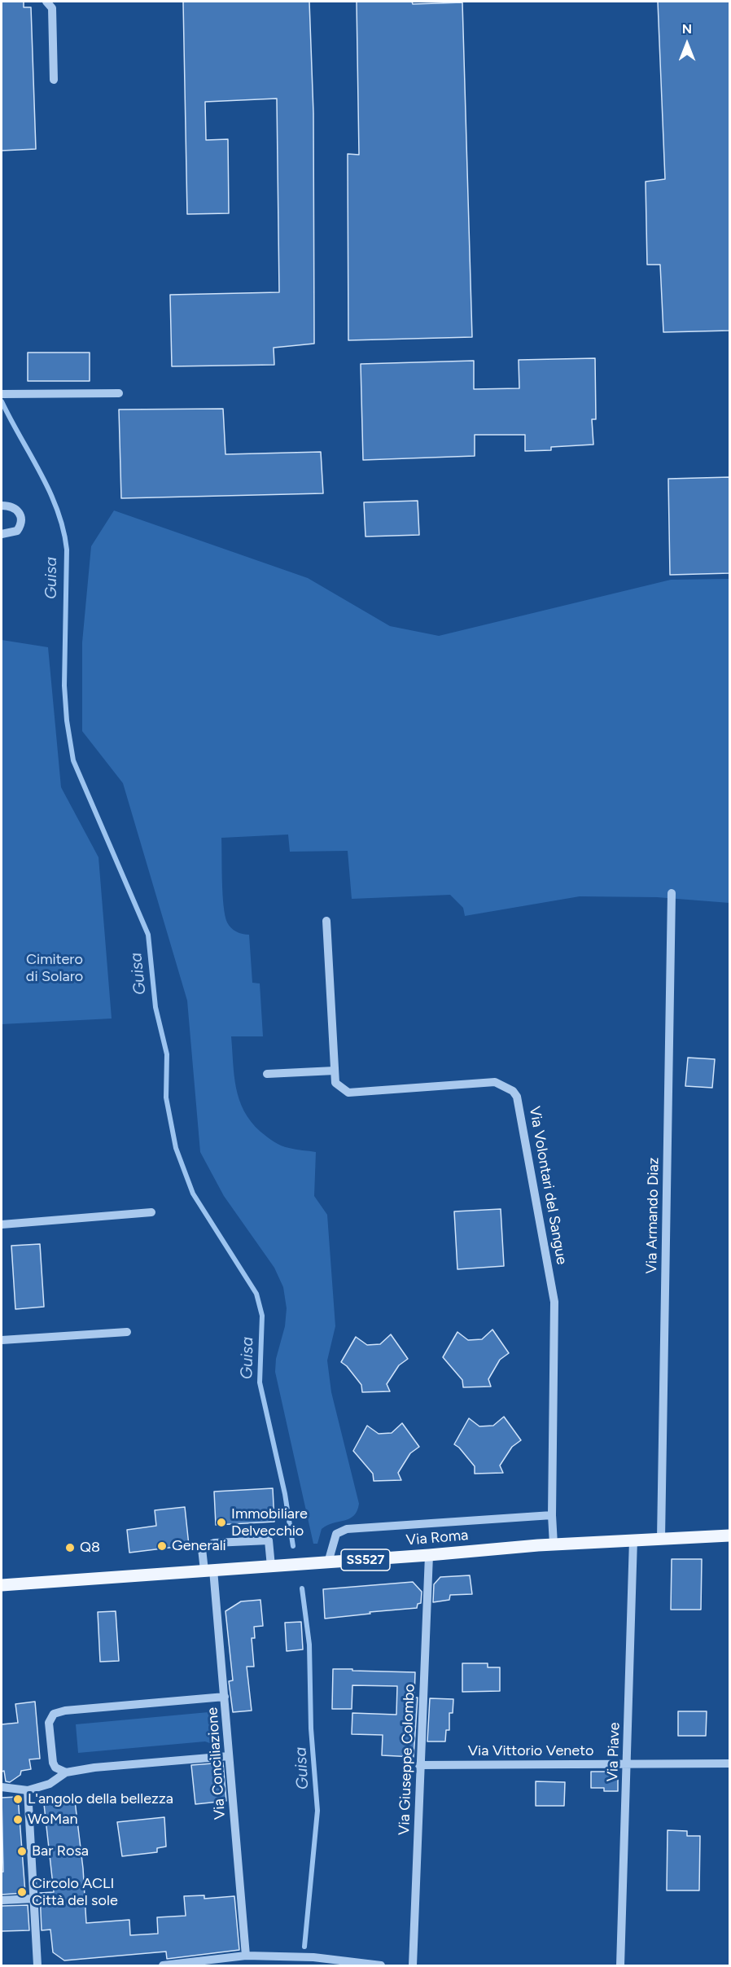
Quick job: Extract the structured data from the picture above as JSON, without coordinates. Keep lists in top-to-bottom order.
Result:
{
  "streets": {
    "main road": ["Via Roma", "SS527"],
    "street": [
      "Via Volontari del Sangue",
      "Via Armando Diaz",
      "Via Vittorio Veneto",
      "Via Piave",
      "Via Giuseppe Colombo",
      "Via Conciliazione"
    ]
  },
  "crossings": [
    ["Via Volontari del Sangue", "Via Roma"],
    ["Via Armando Diaz", "Via Roma"],
    ["Via Roma", "Via Piave"],
    ["Via Roma", "Via Giuseppe Colombo"],
    ["Via Roma", "Via Conciliazione"],
    ["Via Vittorio Veneto", "Via Piave"],
    ["Via Vittorio Veneto", "Via Giuseppe Colombo"]
  ],
  "water": ["Guisa"],
  "parks": ["Cimitero di Solaro"],
  "places": [
    "Immobiliare Delvecchio",
    "Generali",
    "Q8",
    "L'angolo della bellezza",
    "WoMan",
    "Bar Rosa",
    "Circolo ACLI Città del sole"
  ],
  "north": "top"
}
